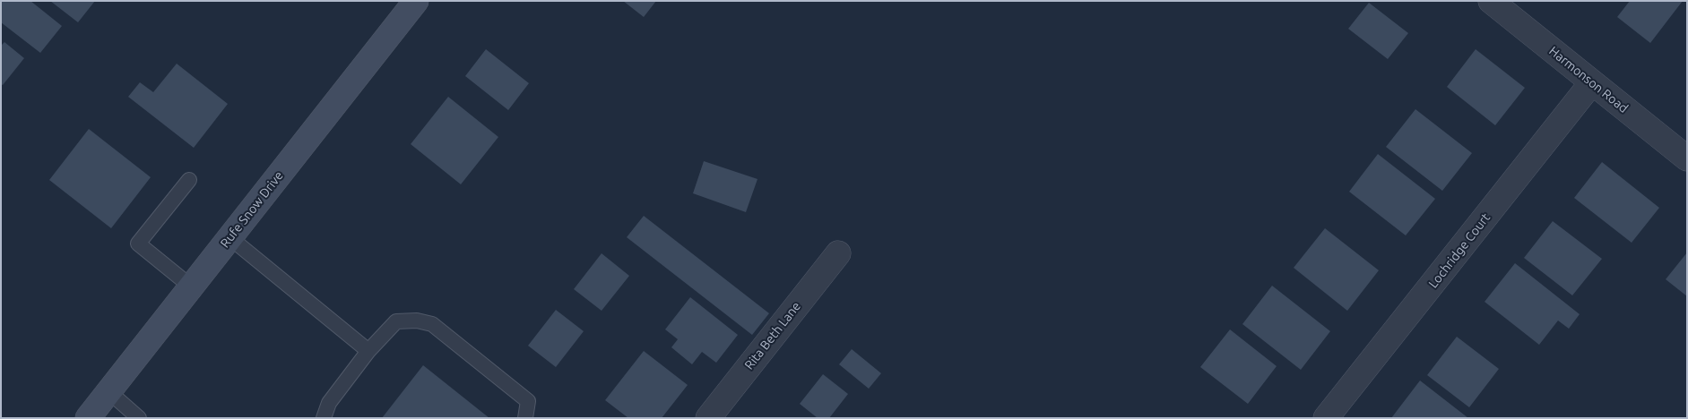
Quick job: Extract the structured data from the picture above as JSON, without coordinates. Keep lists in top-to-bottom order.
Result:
{
  "streets": {
    "main road": ["Rufe Snow Drive"],
    "street": ["Harmonson Road", "Lochridge Court", "Rita Beth Lane"]
  },
  "crossings": [
    ["Harmonson Road", "Lochridge Court"]
  ]
}
